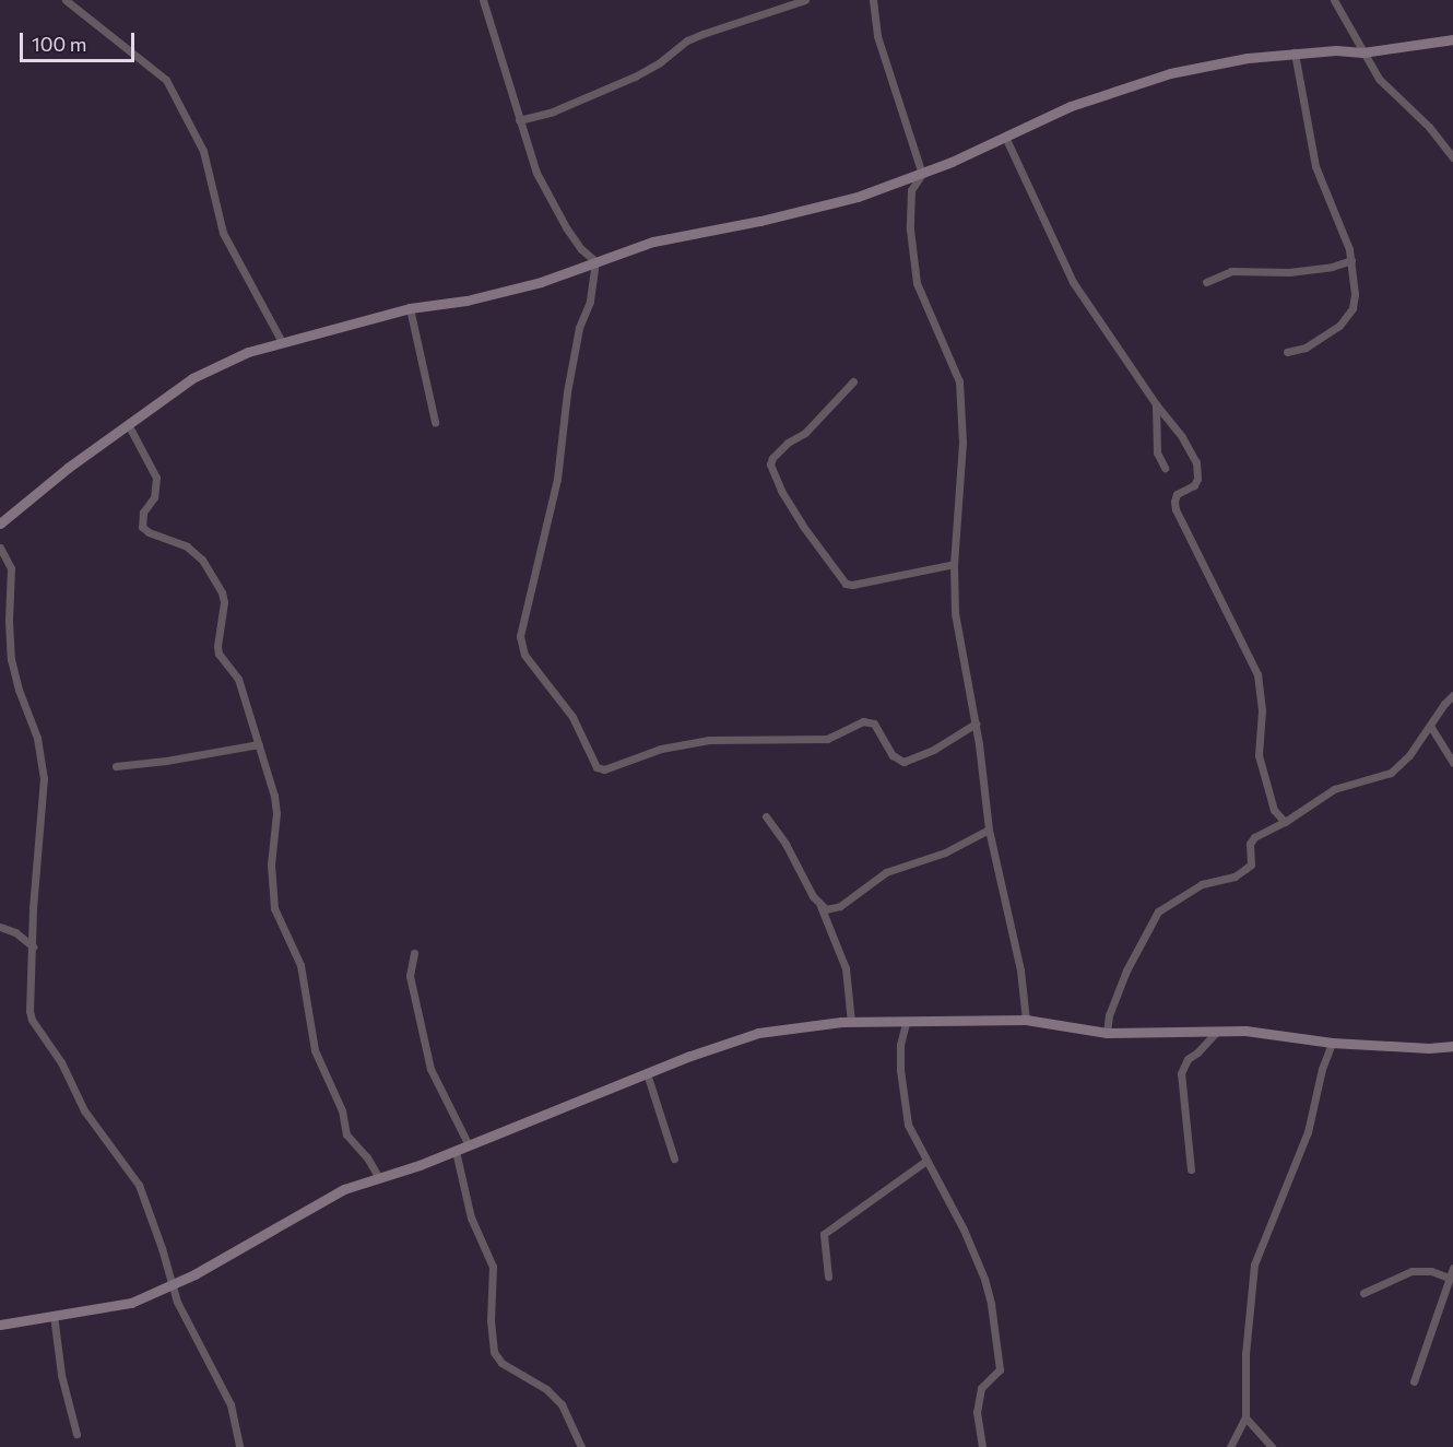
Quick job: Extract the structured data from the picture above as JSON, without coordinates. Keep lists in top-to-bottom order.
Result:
{
  "scale_bar": "100 m"
}
